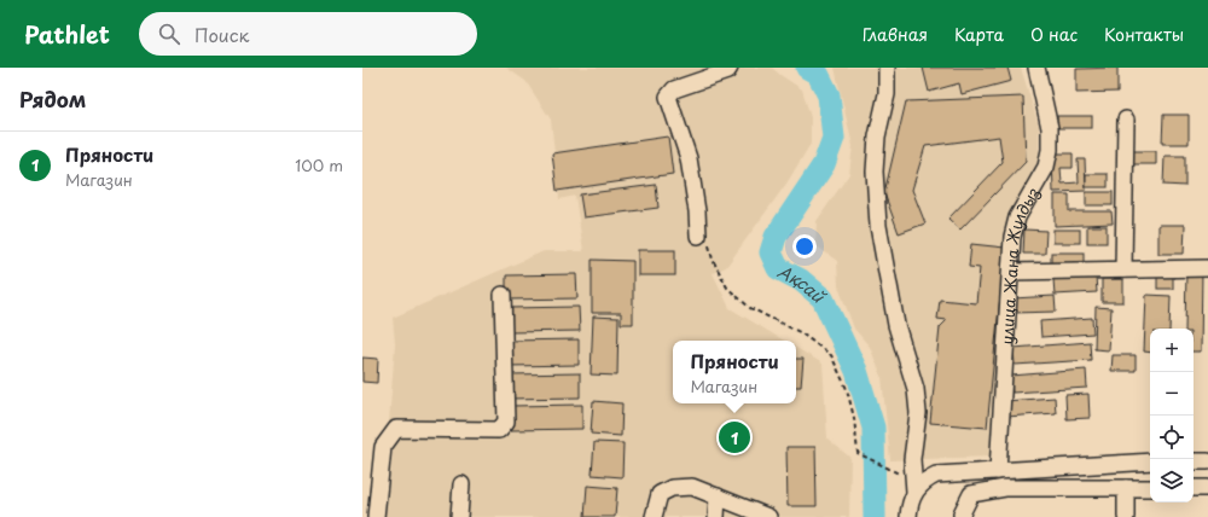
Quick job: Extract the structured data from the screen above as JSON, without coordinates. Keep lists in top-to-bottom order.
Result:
{
  "streets": {
    "street": ["улица Жана Жулдыз"]
  },
  "water": ["Ақсай"],
  "page": {
    "header": "Pathlet",
    "search": "Поиск",
    "nav": [
      "Главная",
      "Карта",
      "О нас",
      "Контакты"
    ],
    "heading": "Рядом",
    "list": [
      {
        "mark": "1",
        "name": "Пряности",
        "note": "Магазин",
        "value": "100 m"
      }
    ],
    "map_buttons": ["+", "−"],
    "popup": ["Пряности", "Магазин"],
    "pins": "1"
  }
}
